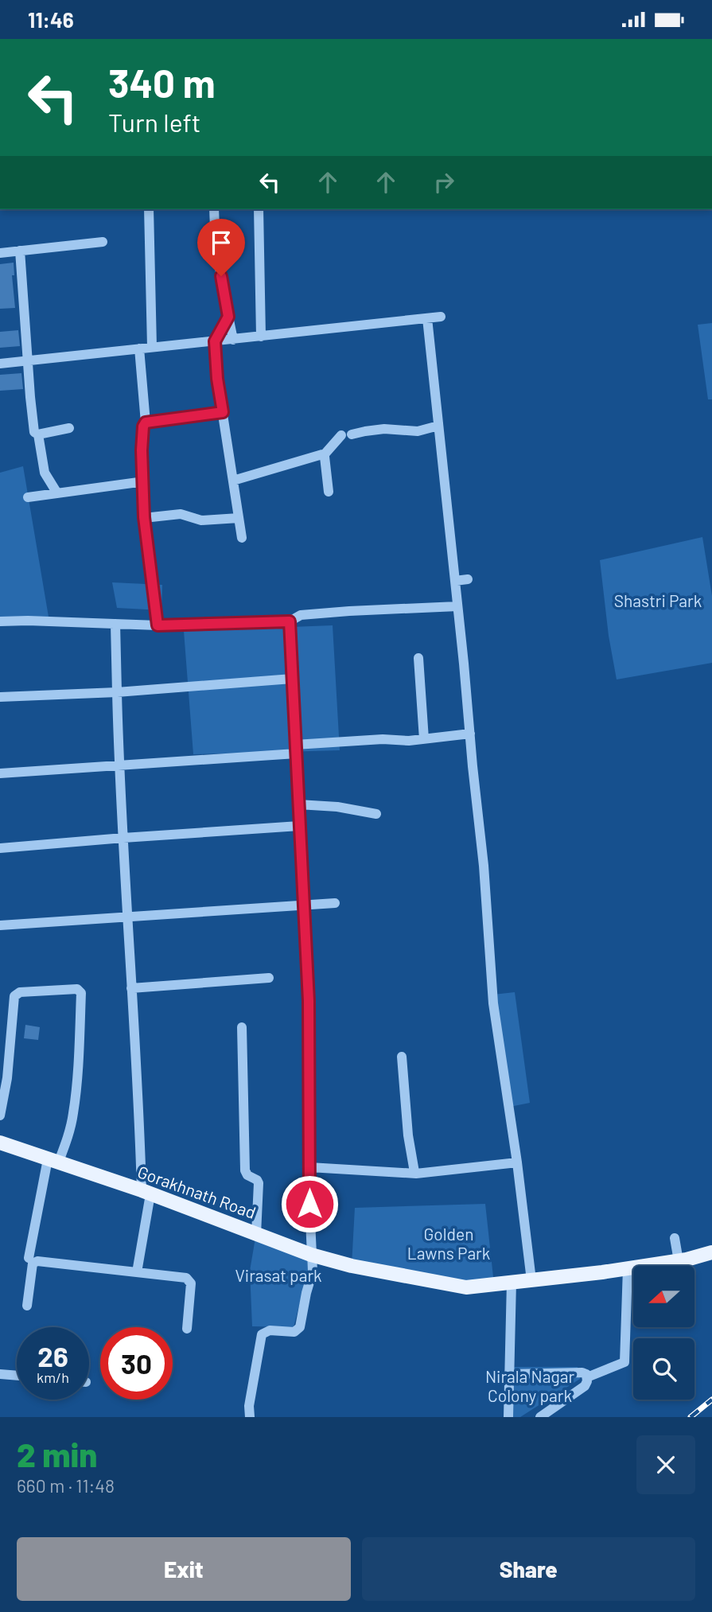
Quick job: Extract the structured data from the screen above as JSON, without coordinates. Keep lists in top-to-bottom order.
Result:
{
  "streets": {
    "main road": ["Gorakhnath Road"]
  },
  "parks": [
    "Shastri Park",
    "Golden Lawns Park",
    "Virasat park",
    "Nirala Nagar Colony park"
  ],
  "north": "left",
  "page": {
    "status": "11:46",
    "turn": ["340 m", "Turn left"],
    "speed": "26 km/h",
    "limit": "30",
    "heading": ["2 min", "660 m · 11:48"],
    "buttons": ["Exit", "Share"]
  }
}
